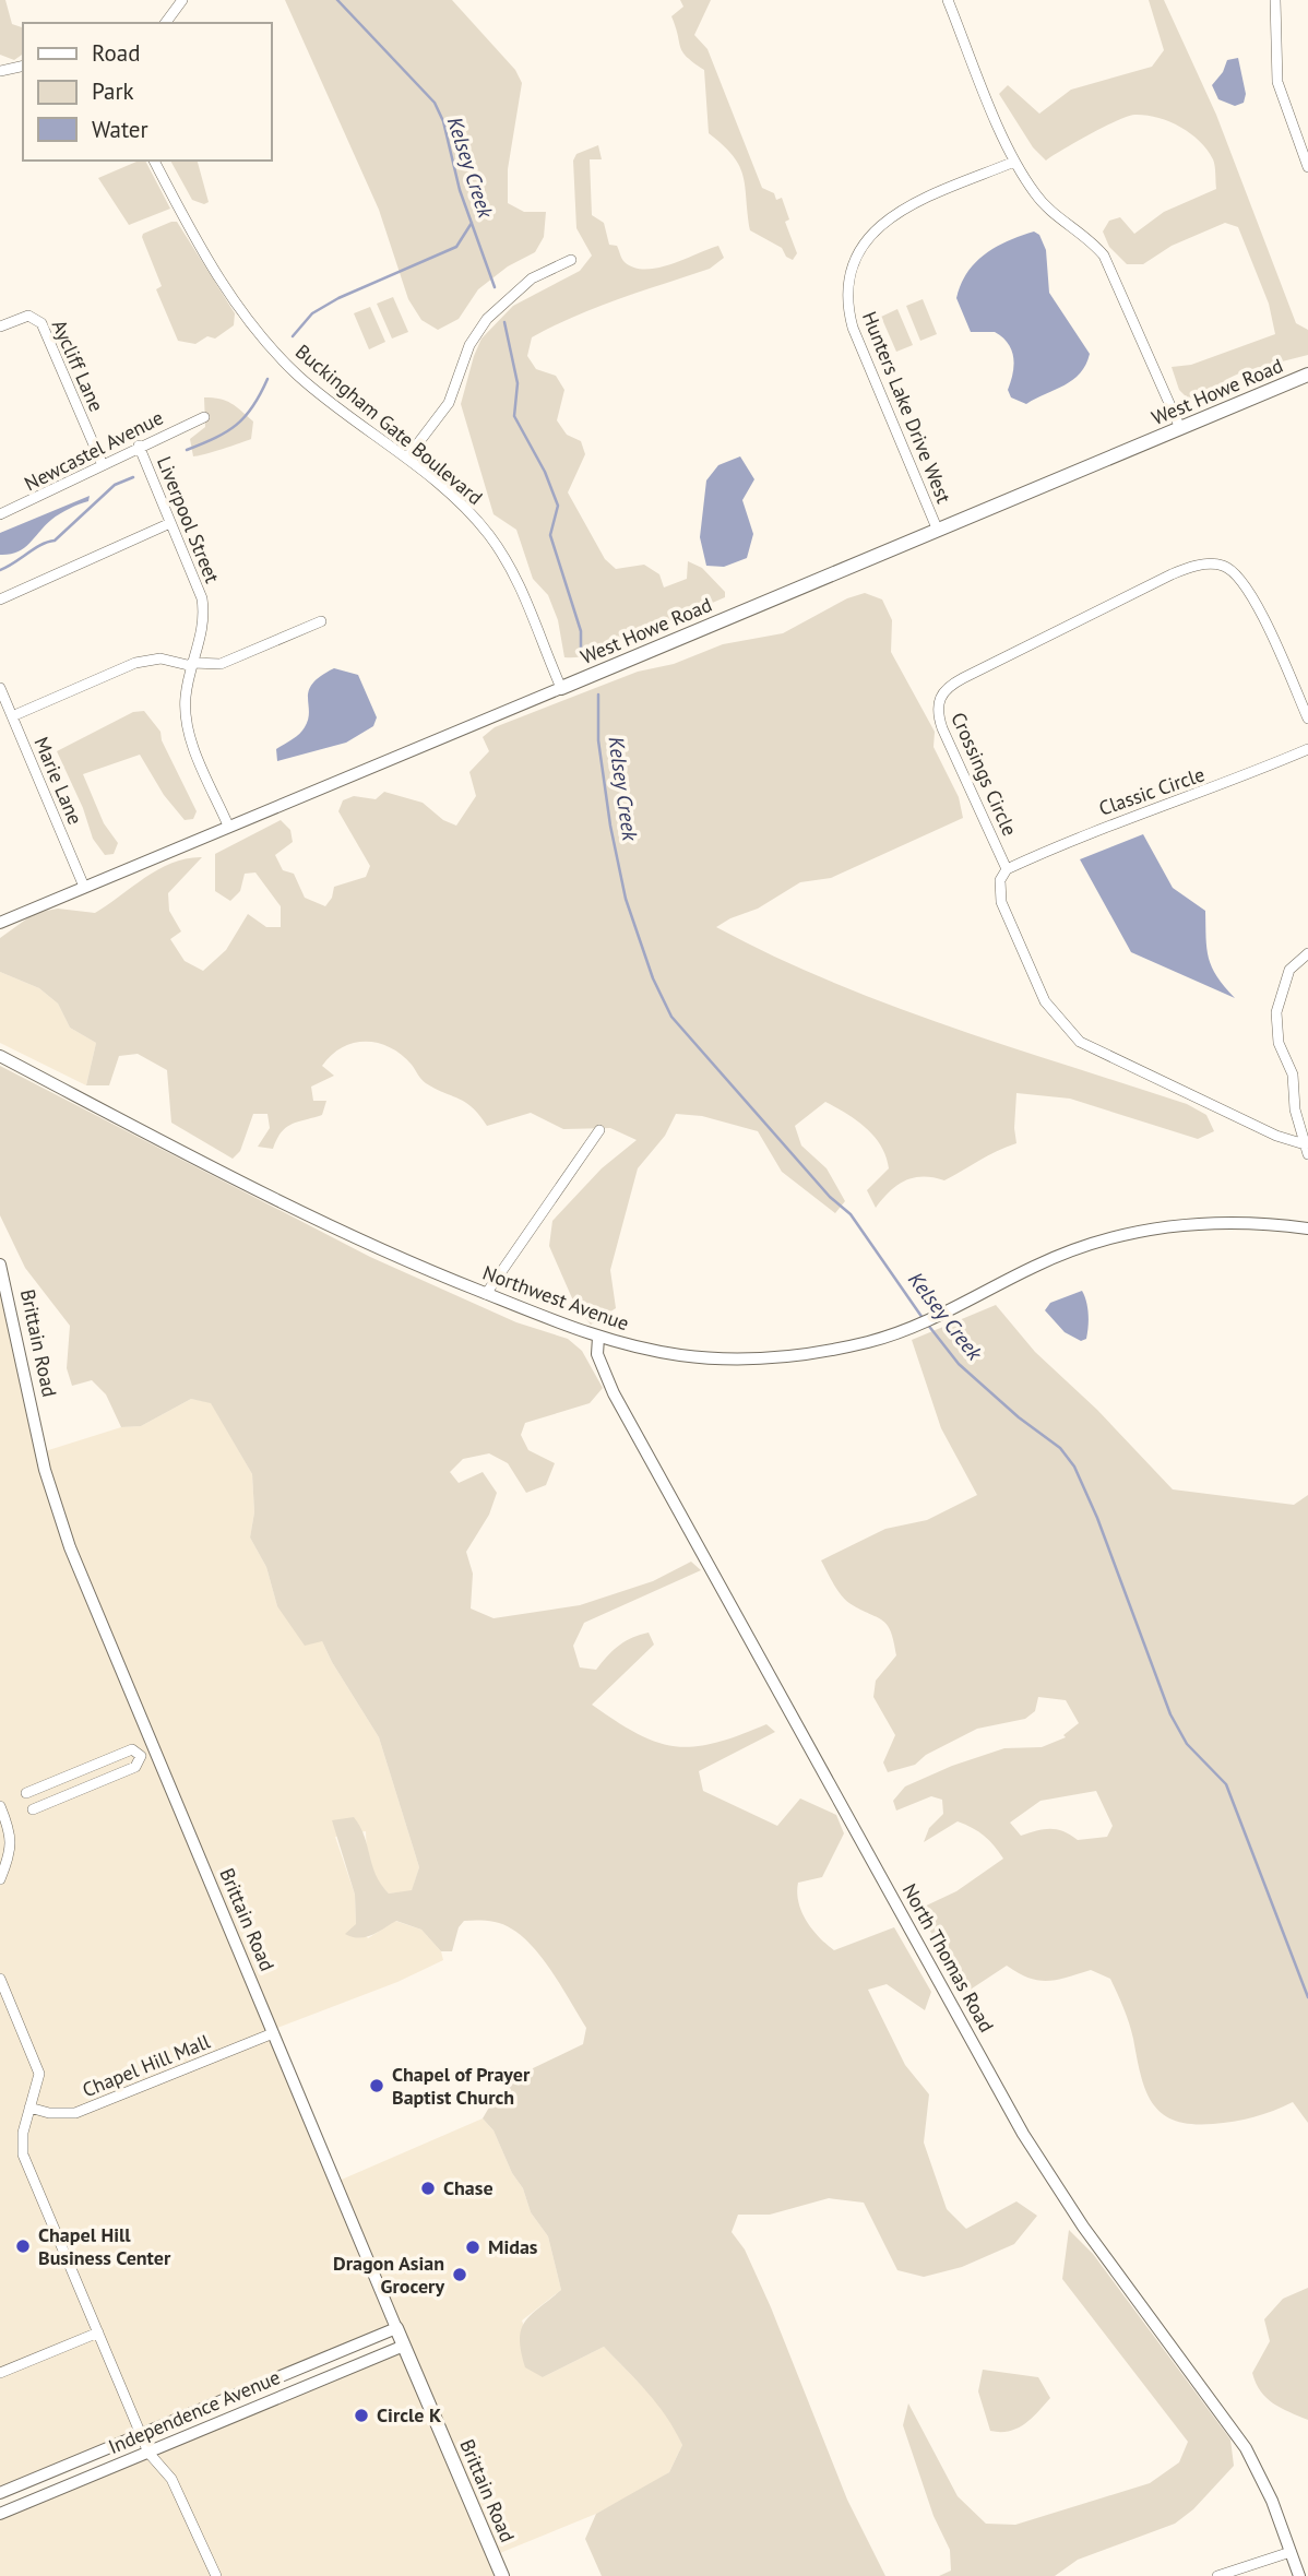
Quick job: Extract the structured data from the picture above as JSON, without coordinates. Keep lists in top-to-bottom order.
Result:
{
  "streets": {
    "main road": ["West Howe Road", "Brittain Road"],
    "street": [
      "Aycliff Lane",
      "Hunters Lake Drive West",
      "Buckingham Gate Boulevard",
      "Newcastel Avenue",
      "Liverpool Street",
      "Crossings Circle",
      "Marie Lane",
      "Classic Circle",
      "Northwest Avenue",
      "North Thomas Road",
      "Chapel Hill Mall",
      "Independence Avenue"
    ]
  },
  "crossings": [
    ["Aycliff Lane", "Newcastel Avenue"],
    ["West Howe Road", "Hunters Lake Drive West"],
    ["West Howe Road", "Buckingham Gate Boulevard"],
    ["West Howe Road", "Liverpool Street"],
    ["West Howe Road", "Marie Lane"],
    ["Newcastel Avenue", "Liverpool Street"],
    ["Crossings Circle", "Classic Circle"],
    ["Northwest Avenue", "North Thomas Road"],
    ["Brittain Road", "Chapel Hill Mall"],
    ["Brittain Road", "Independence Avenue"]
  ],
  "water": ["Kelsey Creek"],
  "places": [
    "Chapel of Prayer Baptist Church",
    "Chase",
    "Chapel Hill Business Center",
    "Midas",
    "Dragon Asian Grocery",
    "Circle K"
  ],
  "legend": ["Road", "Park", "Water"]
}
